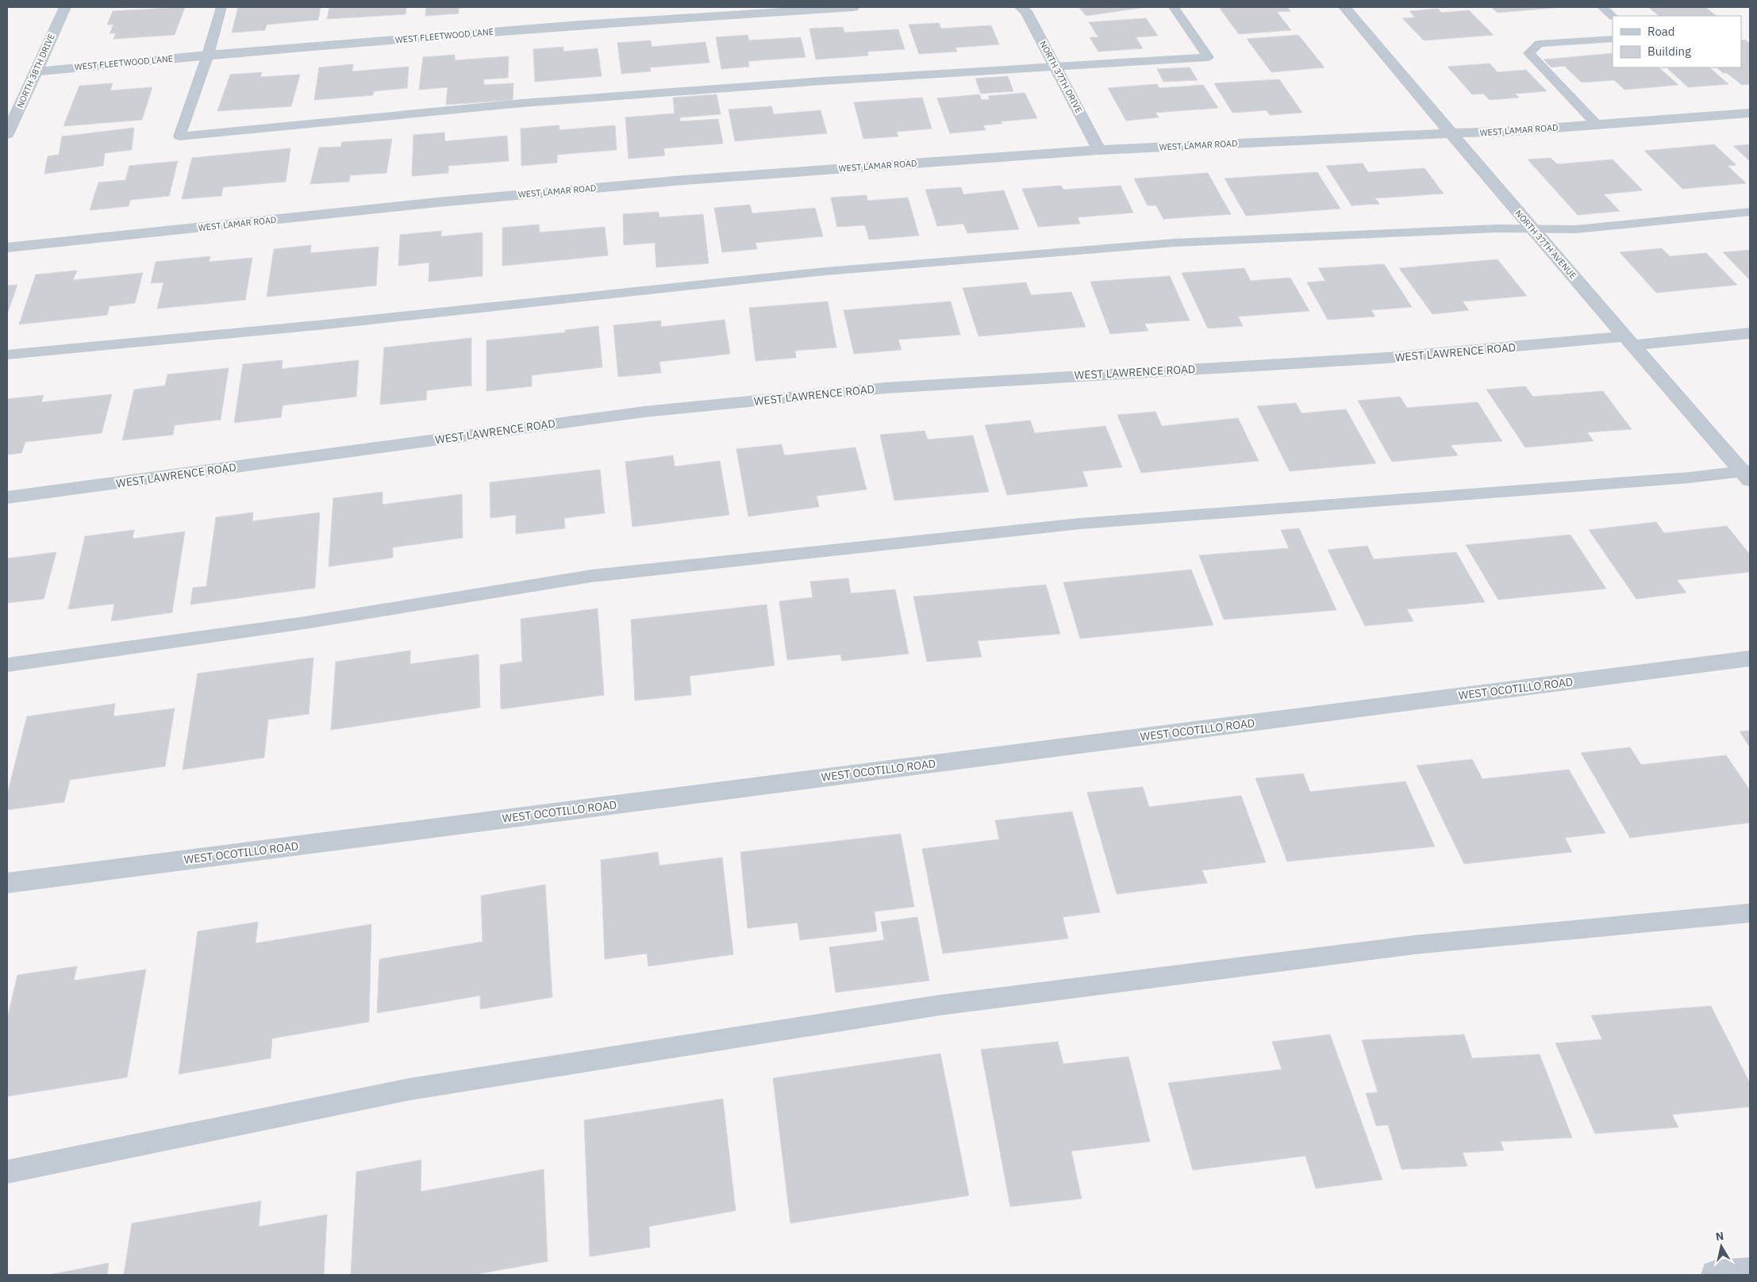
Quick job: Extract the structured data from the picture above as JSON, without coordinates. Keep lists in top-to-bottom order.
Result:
{
  "streets": {
    "street": [
      "WEST FLEETWOOD LANE",
      "NORTH 38TH DRIVE",
      "NORTH 37TH DRIVE",
      "WEST LAMAR ROAD",
      "NORTH 37TH AVENUE",
      "WEST LAWRENCE ROAD",
      "WEST OCOTILLO ROAD"
    ]
  },
  "crossings": [
    ["WEST FLEETWOOD LANE", "NORTH 38TH DRIVE"],
    ["NORTH 37TH DRIVE", "WEST LAMAR ROAD"],
    ["WEST LAMAR ROAD", "NORTH 37TH AVENUE"],
    ["NORTH 37TH AVENUE", "WEST LAWRENCE ROAD"]
  ],
  "legend": ["Road", "Building"],
  "north": "top"
}
